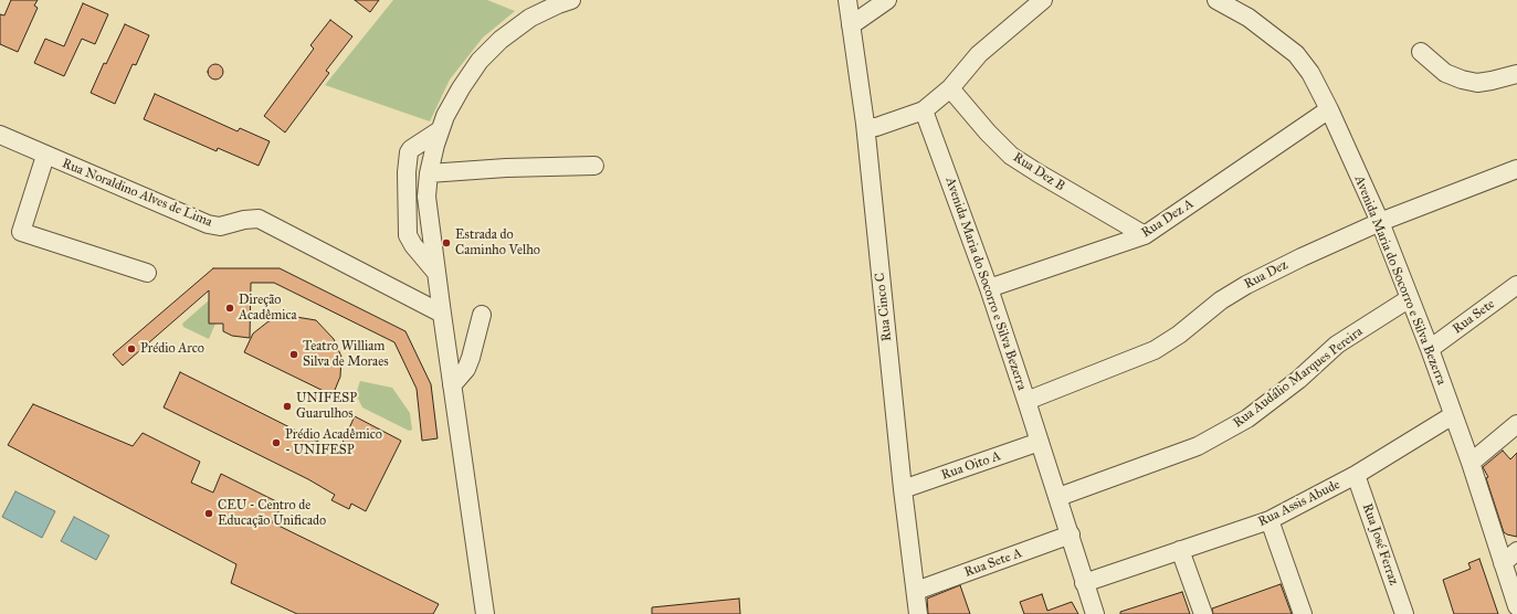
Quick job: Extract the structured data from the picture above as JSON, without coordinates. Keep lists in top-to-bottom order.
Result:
{
  "streets": {
    "street": [
      "Rua Dez B",
      "Rua Noraldino Alves de Lima",
      "Rua Dez A",
      "Rua Dez",
      "Avenida Maria do Socorro e Silva Bezerra",
      "Rua Cinco C",
      "Rua Sete",
      "Rua Audálio Marques Pereira",
      "Rua Oito A",
      "Rua Assis Abude",
      "Rua José Ferraz",
      "Rua Sete A"
    ]
  },
  "crossings": [
    ["Rua Dez B", "Rua Dez A"],
    ["Rua Dez A", "Avenida Maria do Socorro e Silva Bezerra"],
    ["Rua Dez", "Avenida Maria do Socorro e Silva Bezerra"],
    ["Avenida Maria do Socorro e Silva Bezerra", "Rua Sete"],
    ["Avenida Maria do Socorro e Silva Bezerra", "Rua Audálio Marques Pereira"],
    ["Avenida Maria do Socorro e Silva Bezerra", "Rua Oito A"],
    ["Avenida Maria do Socorro e Silva Bezerra", "Rua Assis Abude"],
    ["Avenida Maria do Socorro e Silva Bezerra", "Rua Sete A"],
    ["Rua Cinco C", "Rua Oito A"],
    ["Rua Cinco C", "Rua Sete A"],
    ["Rua Assis Abude", "Rua José Ferraz"]
  ],
  "places": [
    "Estrada do Caminho Velho",
    "Direção Acadêmica",
    "Prédio Arco",
    "Teatro William Silva de Moraes",
    "UNIFESP Guarulhos",
    "Prédio Acadêmico - UNIFESP",
    "CEU - Centro de Educação Unificado"
  ]
}
